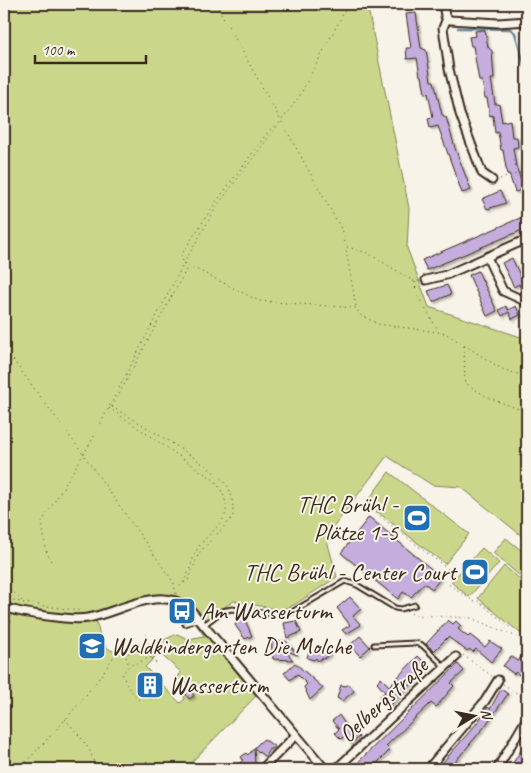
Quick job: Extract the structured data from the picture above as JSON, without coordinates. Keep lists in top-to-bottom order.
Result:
{
  "streets": {
    "street": ["Oelbergstraße"]
  },
  "places": {
    "sports": ["THC Brühl - Plätze 1-5", "THC Brühl - Center Court"],
    "bus stop": ["Am Wasserturm"],
    "school or university": ["Waldkindergarten Die Molche"],
    "building": ["Wasserturm"]
  },
  "scale_bar": "100 m",
  "north": "right"
}
